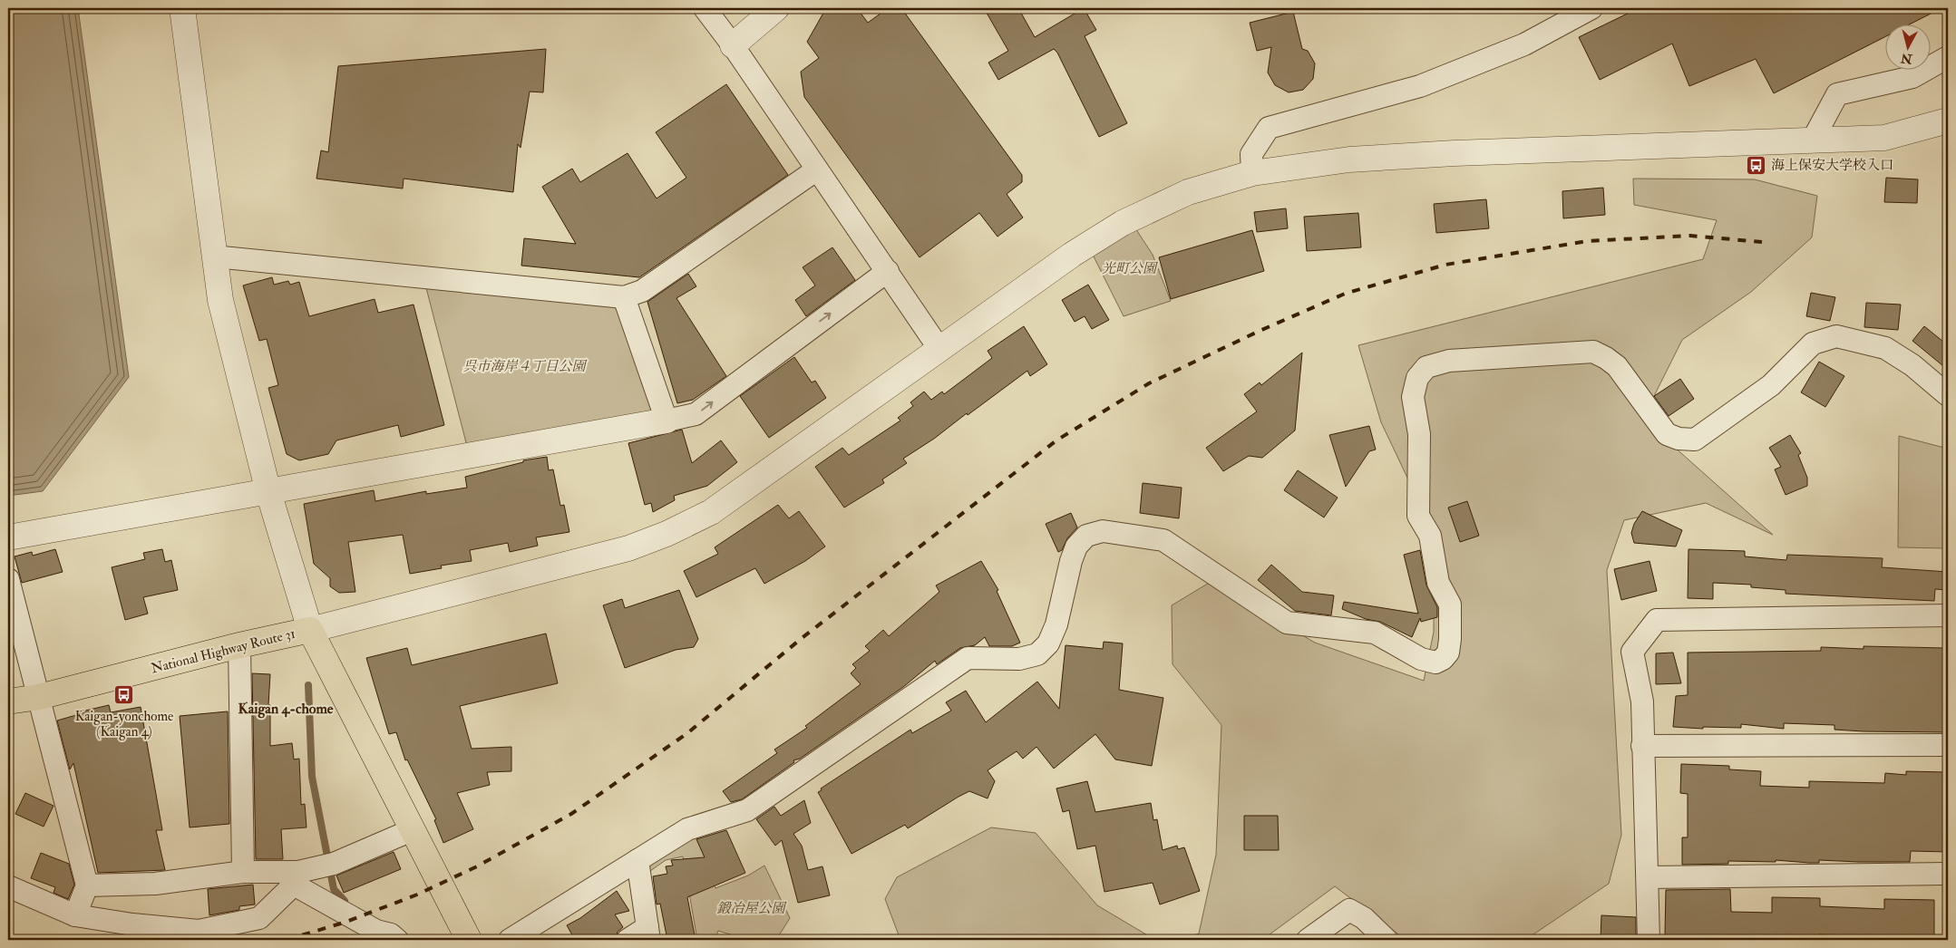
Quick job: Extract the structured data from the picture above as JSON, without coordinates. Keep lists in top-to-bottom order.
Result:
{
  "streets": {
    "highway": ["National Highway Route 31"]
  },
  "districts": ["Kaigan 4-chome"],
  "parks": ["光町公園", "呉市海岸４丁目公園", "鍛冶屋公園"],
  "places": {
    "bus stop": ["海上保安大学校入口", "Kaigan-yonchome (Kaigan 4)"]
  },
  "north": "bottom"
}
